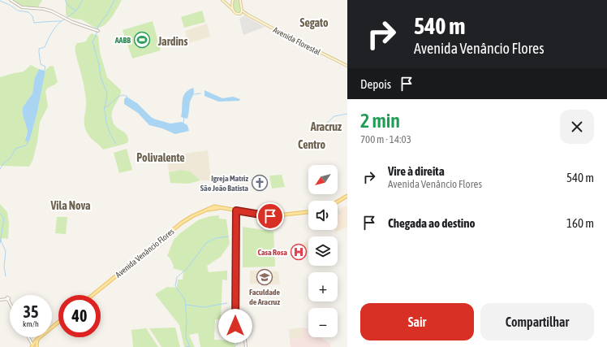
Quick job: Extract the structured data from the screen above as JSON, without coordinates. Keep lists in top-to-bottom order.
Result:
{
  "streets": {
    "main road": ["Avenida Florestal", "Avenida Venâncio Flores"]
  },
  "districts": [
    "Segato",
    "Jardins",
    "Aracruz",
    "Centro",
    "Polivalente",
    "Vila Nova"
  ],
  "places": {
    "sports": ["AABB"],
    "church": ["Igreja Matriz São João Batista"],
    "hospital": ["Casa Rosa"],
    "school or university": ["Faculdade de Aracruz"]
  },
  "north": "bottom left",
  "page": {
    "turn": ["540 m", "Avenida Venâncio Flores"],
    "then": "Depois",
    "heading": ["2 min", "700 m · 14:03"],
    "list": [
      {
        "name": "Vire à direita",
        "note": "Avenida Venâncio Flores",
        "value": "540 m"
      },
      {
        "name": "Chegada ao destino",
        "value": "160 m"
      }
    ],
    "map_buttons": ["+", "−"],
    "speed": "35 km/h",
    "limit": "40",
    "buttons": ["Sair", "Compartilhar"]
  }
}
